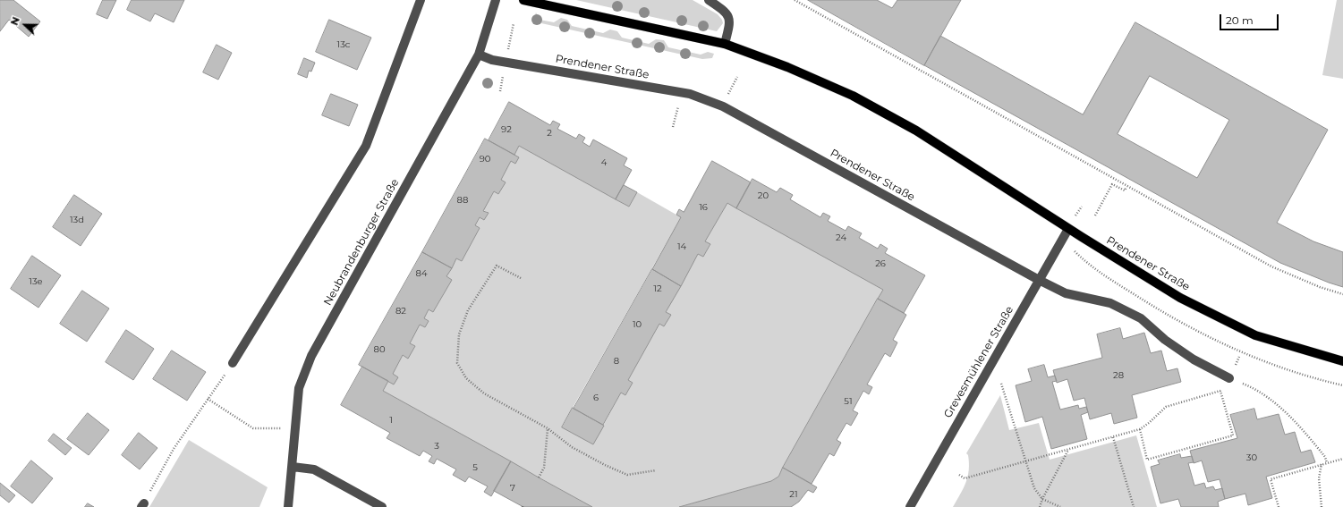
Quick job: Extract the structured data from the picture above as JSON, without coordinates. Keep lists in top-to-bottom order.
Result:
{
  "streets": {
    "main road": ["Prendener Straße"],
    "street": ["Neubrandenburger Straße", "Grevesmühlener Straße"]
  },
  "crossings": [
    ["Prendener Straße", "Neubrandenburger Straße"],
    ["Prendener Straße", "Grevesmühlener Straße"]
  ],
  "house_numbers": [
    "13c",
    "92",
    "2",
    "90",
    "4",
    "20",
    "88",
    "16",
    "13d",
    "24",
    "14",
    "26",
    "84",
    "13e",
    "12",
    "82",
    "10",
    "80",
    "8",
    "28",
    "6",
    "51",
    "1",
    "3",
    "30",
    "5",
    "7",
    "21"
  ],
  "scale_bar": "20 m",
  "north": "left"
}
